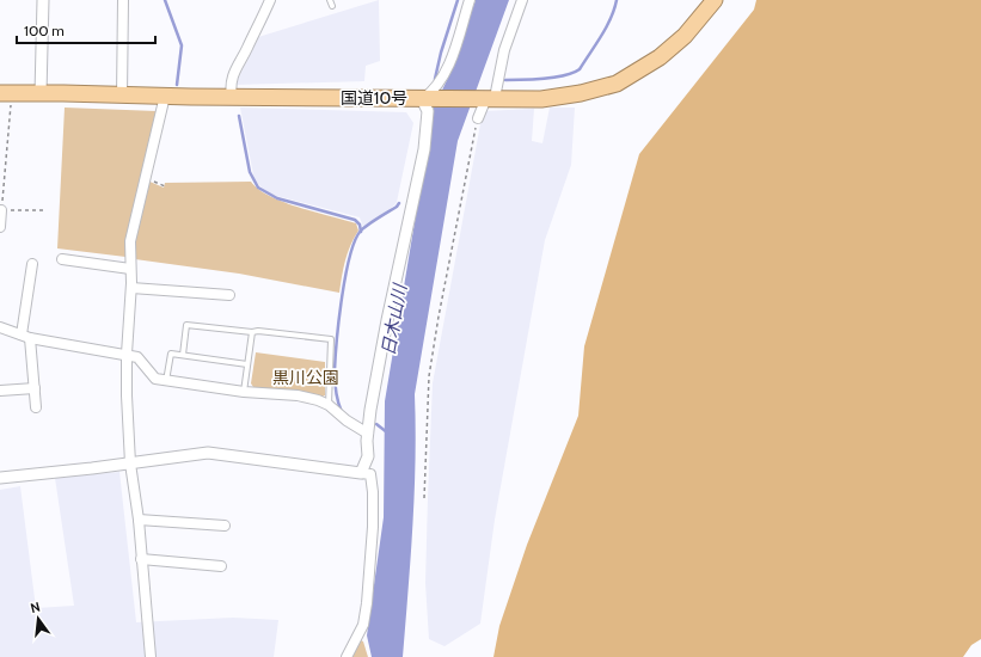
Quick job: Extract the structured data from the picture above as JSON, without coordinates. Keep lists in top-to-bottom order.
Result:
{
  "streets": {
    "highway": ["国道10号"]
  },
  "water": ["日木山川"],
  "parks": ["黒川公園"],
  "scale_bar": "100 m",
  "north": "top"
}
